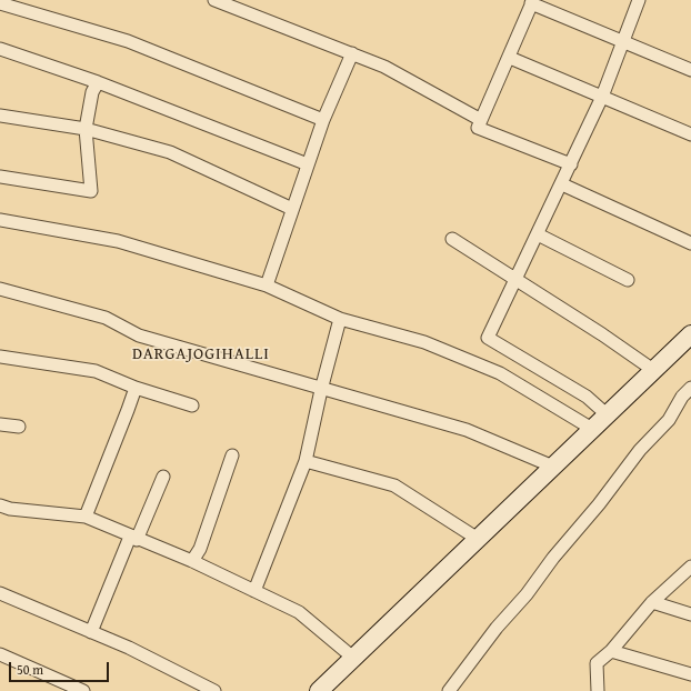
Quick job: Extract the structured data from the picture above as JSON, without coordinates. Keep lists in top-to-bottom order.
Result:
{
  "districts": ["DARGAJOGIHALLI"],
  "scale_bar": "50 m"
}
